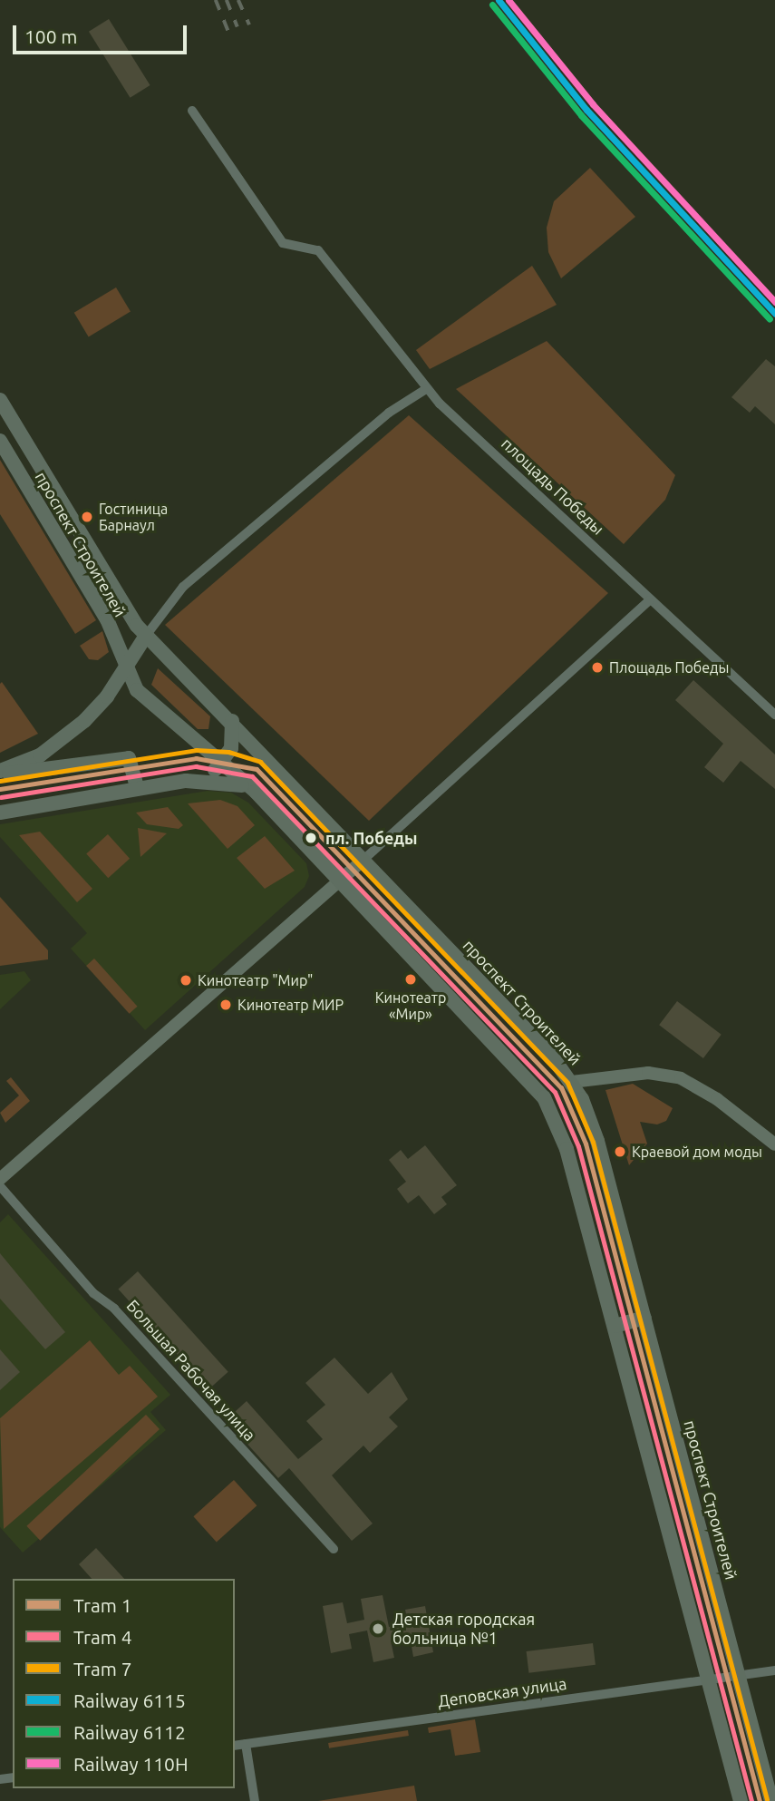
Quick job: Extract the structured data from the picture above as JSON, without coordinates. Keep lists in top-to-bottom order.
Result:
{
  "streets": {
    "main road": ["проспект Строителей"],
    "street": ["площадь Победы", "Большая Рабочая улица", "Деповская улица"]
  },
  "crossings": [
    ["проспект Строителей", "Деповская улица"]
  ],
  "places": [
    "Гостиница Барнаул",
    "Площадь Победы",
    "пл. Победы",
    "Кинотеатр «Мир»",
    "Кинотеатр \"Мир\"",
    "Кинотеатр МИР",
    "Краевой дом моды",
    "Детская городская больница №1"
  ],
  "lines": [
    "rail line 6115",
    "rail line 110Н",
    "rail line 6112",
    "tram line 7",
    "tram line 1",
    "tram line 4"
  ],
  "legend": [
    "Tram 1",
    "Tram 4",
    "Tram 7",
    "Railway 6115",
    "Railway 6112",
    "Railway 110Н"
  ],
  "scale_bar": "100 m"
}
